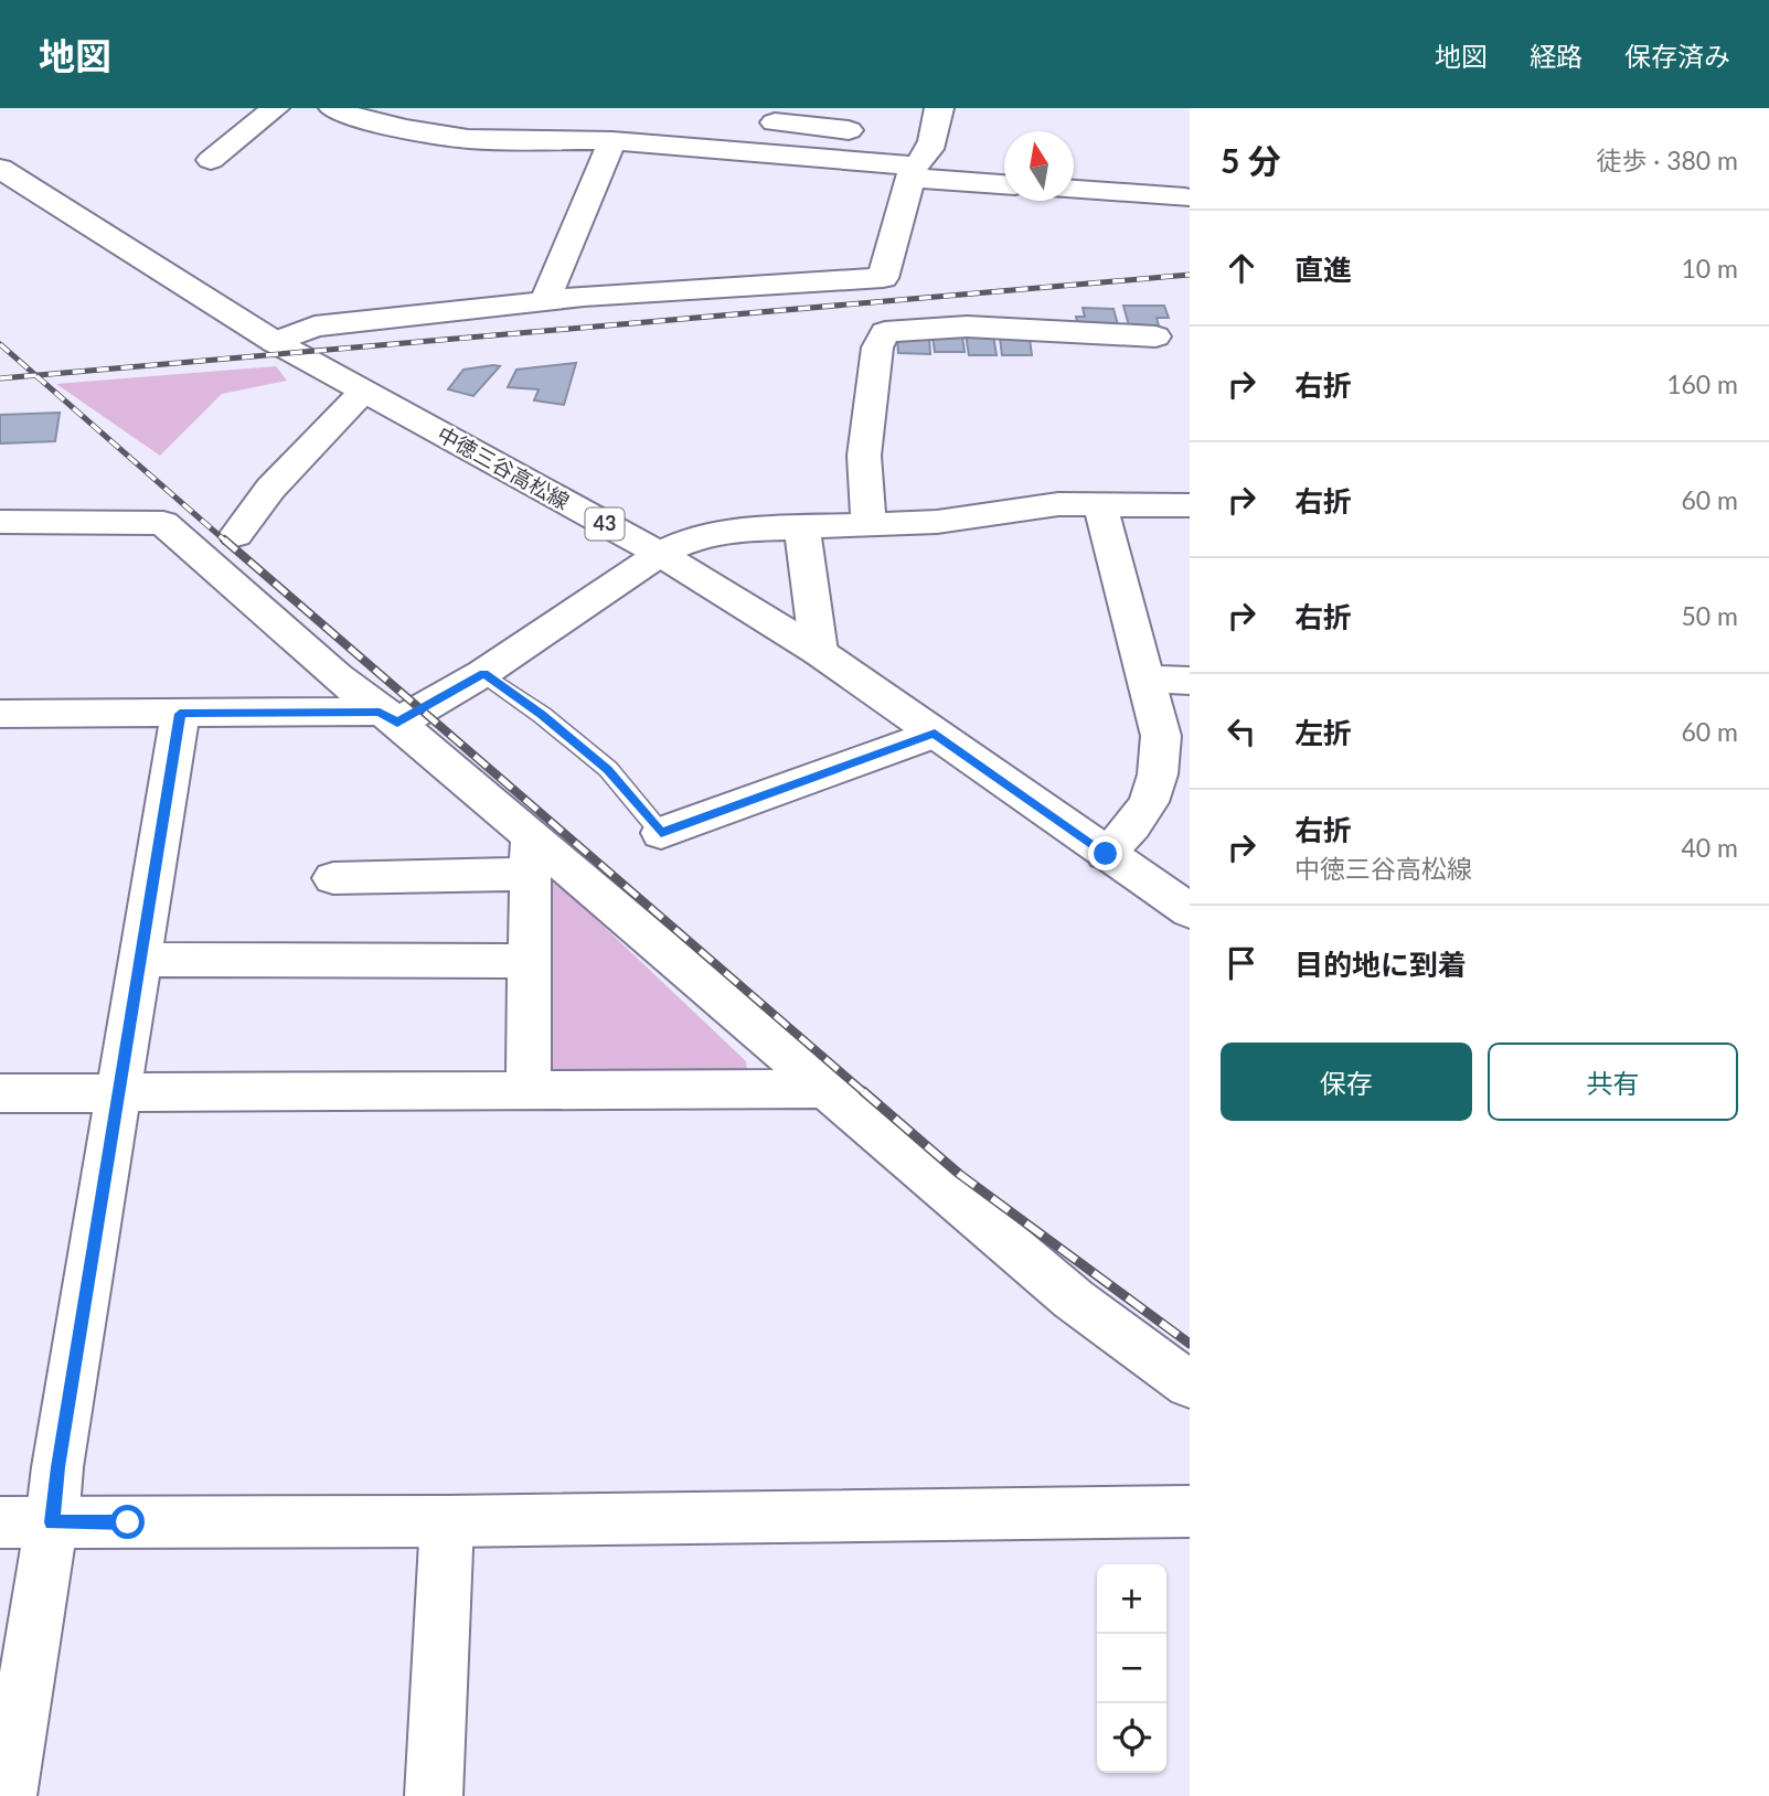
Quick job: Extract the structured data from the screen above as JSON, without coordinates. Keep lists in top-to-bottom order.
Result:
{
  "streets": {
    "street": ["中徳三谷高松線", "43"]
  },
  "north": "top",
  "page": {
    "header": "地図",
    "nav": ["地図", "経路", "保存済み"],
    "heading": ["5 分", "徒歩 · 380 m"],
    "list": [
      ["直進", "10 m"],
      ["右折", "160 m"],
      ["右折", "60 m"],
      ["右折", "50 m"],
      ["左折", "60 m"],
      ["右折", "中徳三谷高松線", "40 m"],
      "目的地に到着"
    ],
    "buttons": ["保存", "共有"],
    "map_buttons": ["+", "−"]
  }
}
